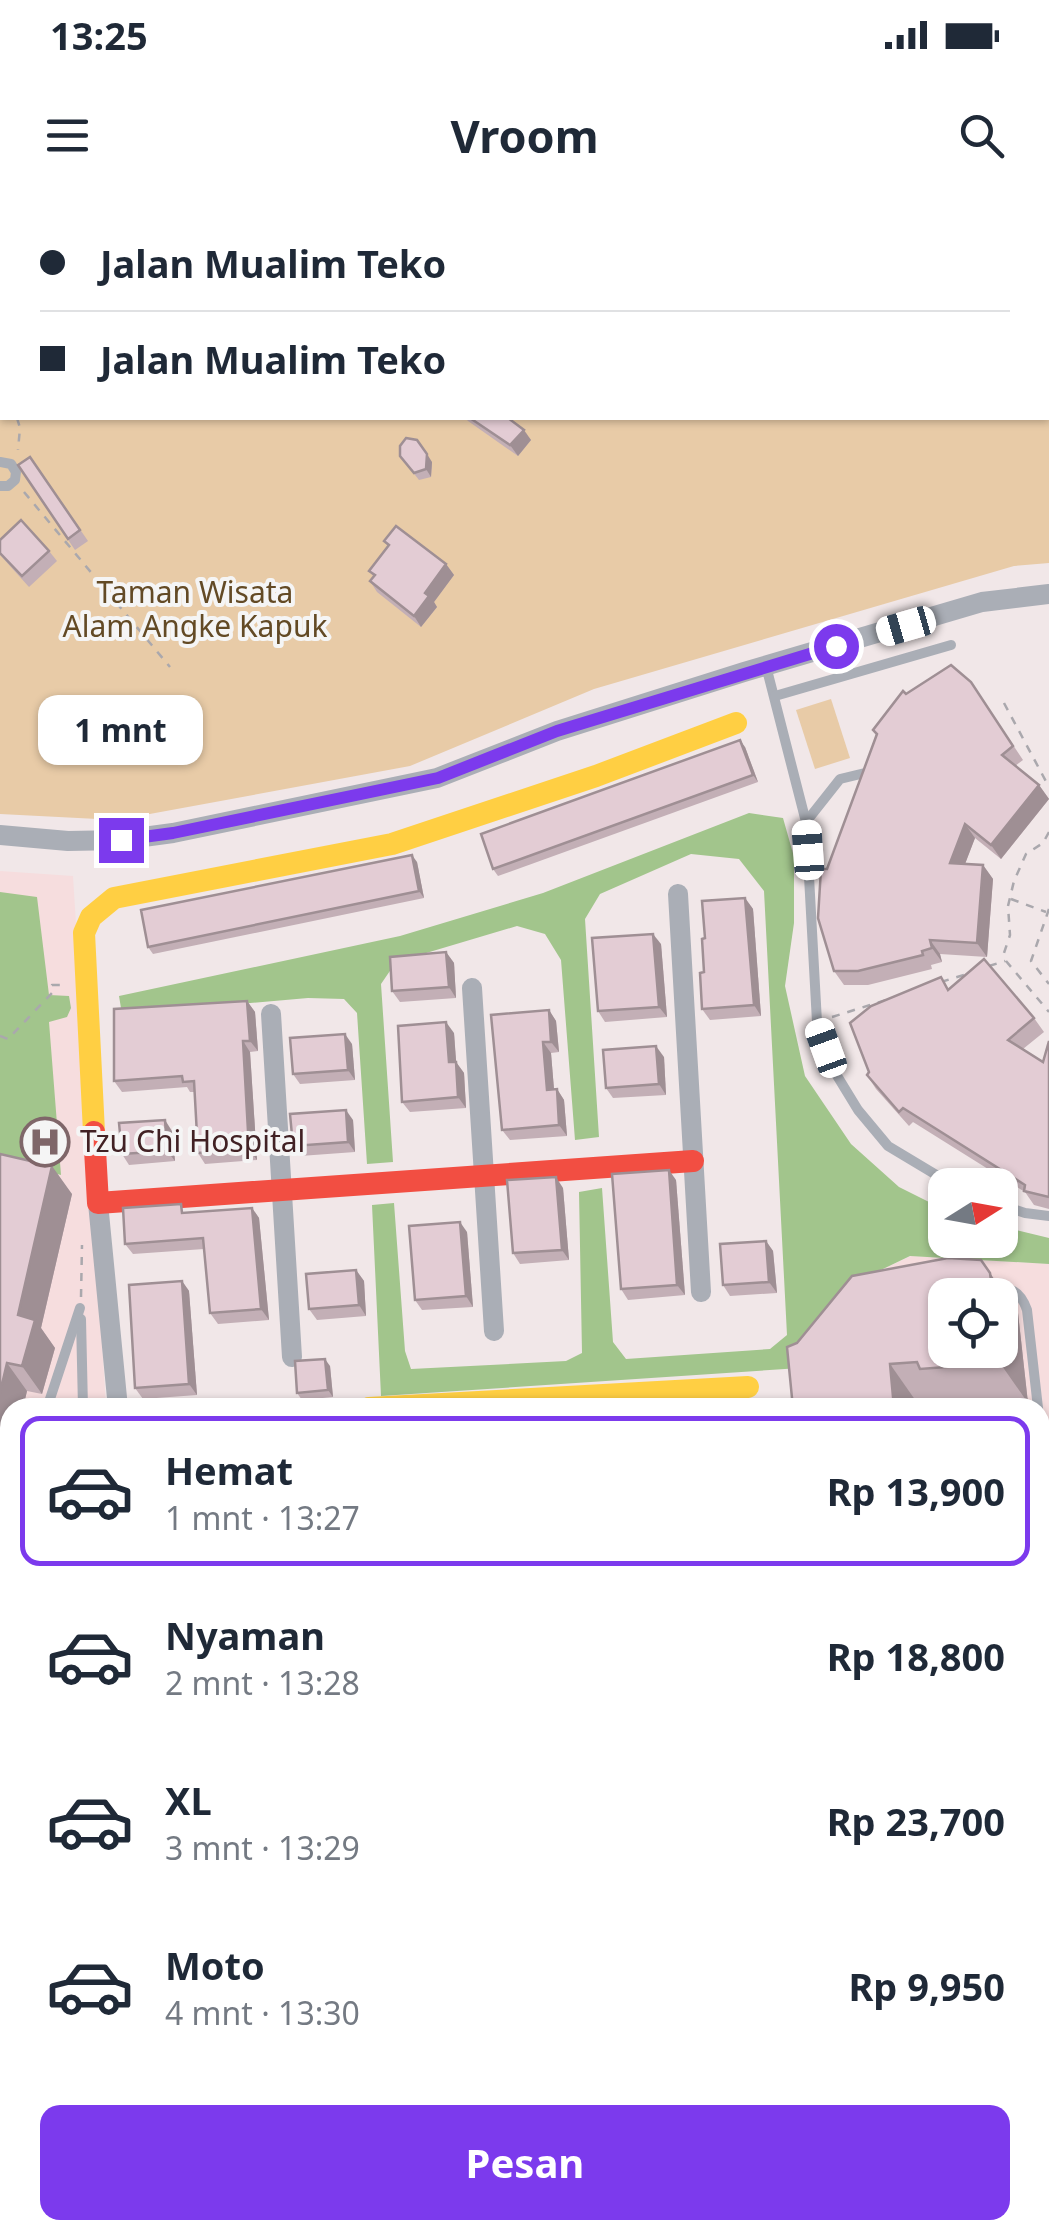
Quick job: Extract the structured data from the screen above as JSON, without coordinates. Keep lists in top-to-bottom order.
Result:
{
  "parks": ["Taman Wisata Alam Angke Kapuk"],
  "places": {
    "hospital": ["Tzu Chi Hospital"]
  },
  "north": "right",
  "page": {
    "status": "13:25",
    "header": "Vroom",
    "banner": ["Jalan Mualim Teko", "Jalan Mualim Teko"],
    "bubble": "1 mnt",
    "list": [
      {
        "name": "Hemat",
        "note": "1 mnt · 13:27",
        "value": "Rp 13,900"
      },
      {
        "name": "Nyaman",
        "note": "2 mnt · 13:28",
        "value": "Rp 18,800"
      },
      {
        "name": "XL",
        "note": "3 mnt · 13:29",
        "value": "Rp 23,700"
      },
      {
        "name": "Moto",
        "note": "4 mnt · 13:30",
        "value": "Rp 9,950"
      }
    ],
    "buttons": "Pesan"
  }
}
